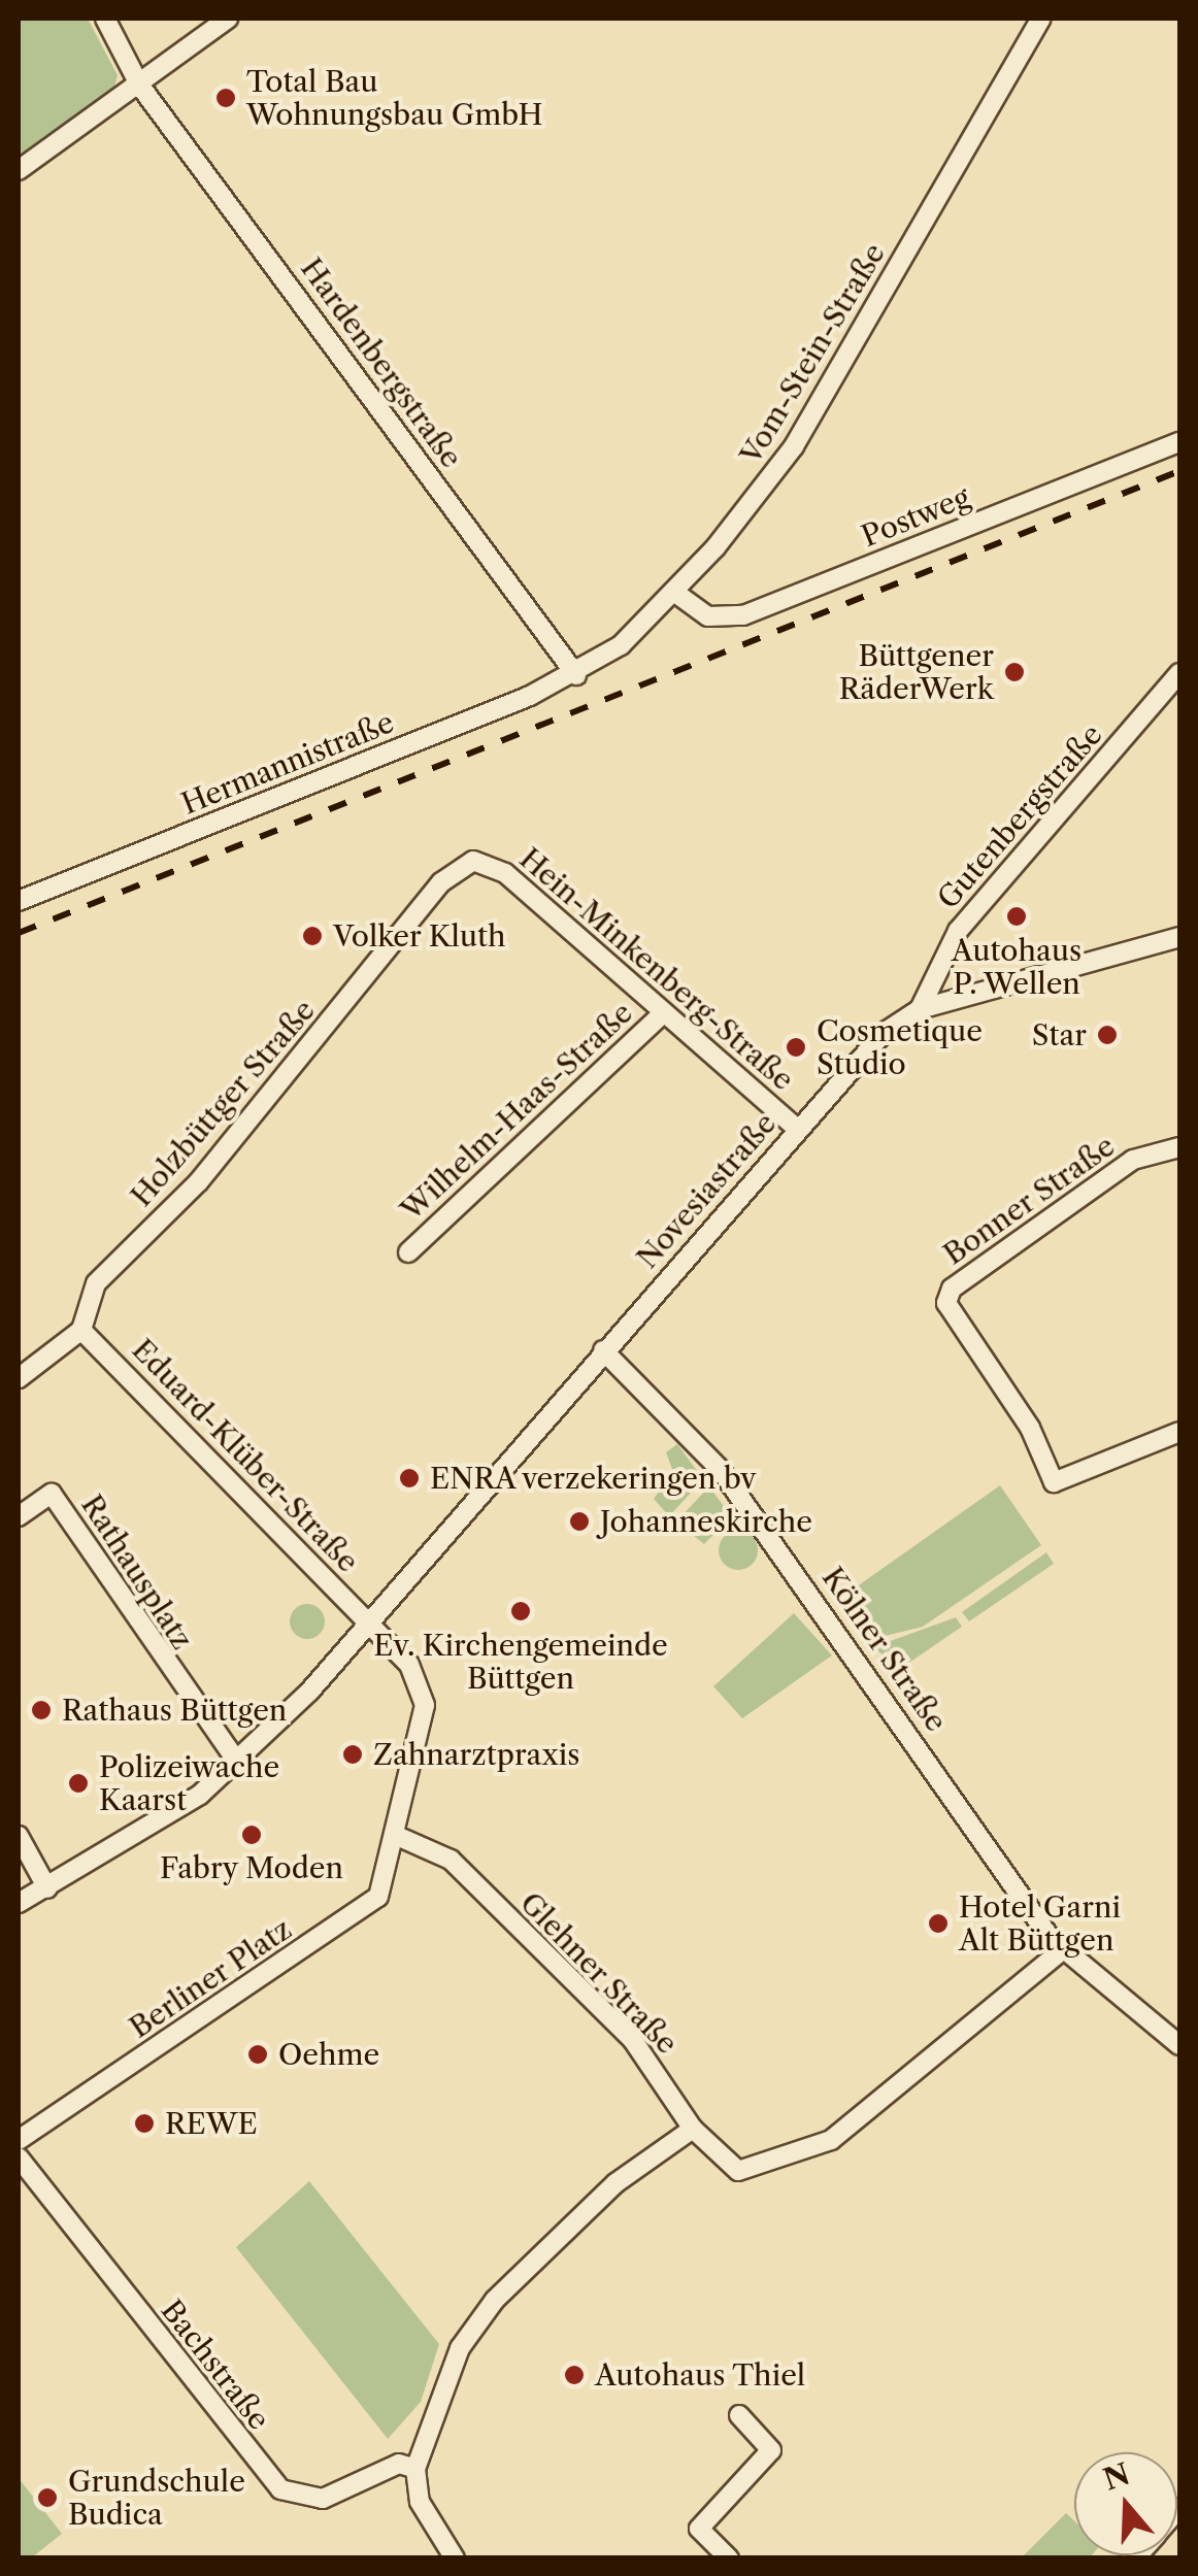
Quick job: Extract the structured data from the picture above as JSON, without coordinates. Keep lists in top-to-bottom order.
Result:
{
  "streets": {
    "street": [
      "Vom-Stein-Straße",
      "Hardenbergstraße",
      "Postweg",
      "Hermannistraße",
      "Gutenbergstraße",
      "Hein-Minkenberg-Straße",
      "Holzbüttger Straße",
      "Wilhelm-Haas-Straße",
      "Novesiastraße",
      "Bonner Straße",
      "Eduard-Klüber-Straße",
      "Rathausplatz",
      "Kölner Straße",
      "Glehner Straße",
      "Berliner Platz",
      "Bachstraße"
    ]
  },
  "crossings": [
    ["Vom-Stein-Straße", "Hardenbergstraße"],
    ["Vom-Stein-Straße", "Postweg"],
    ["Vom-Stein-Straße", "Hermannistraße"],
    ["Hardenbergstraße", "Hermannistraße"],
    ["Gutenbergstraße", "Novesiastraße"],
    ["Hein-Minkenberg-Straße", "Holzbüttger Straße"],
    ["Hein-Minkenberg-Straße", "Wilhelm-Haas-Straße"],
    ["Hein-Minkenberg-Straße", "Novesiastraße"],
    ["Holzbüttger Straße", "Eduard-Klüber-Straße"],
    ["Novesiastraße", "Eduard-Klüber-Straße"],
    ["Novesiastraße", "Kölner Straße"],
    ["Kölner Straße", "Glehner Straße"],
    ["Glehner Straße", "Berliner Platz"]
  ],
  "places": [
    "Total Bau Wohnungsbau GmbH",
    "Büttgener RäderWerk",
    "Autohaus P. Wellen",
    "Volker Kluth",
    "Star",
    "Cosmetique Studio",
    "ENRA verzekeringen bv",
    "Johanneskirche",
    "Ev. Kirchengemeinde Büttgen",
    "Rathaus Büttgen",
    "Zahnarztpraxis",
    "Polizeiwache Kaarst",
    "Fabry Moden",
    "Hotel Garni Alt Büttgen",
    "Oehme",
    "REWE",
    "Autohaus Thiel",
    "Grundschule Budica"
  ],
  "north": "top"
}
